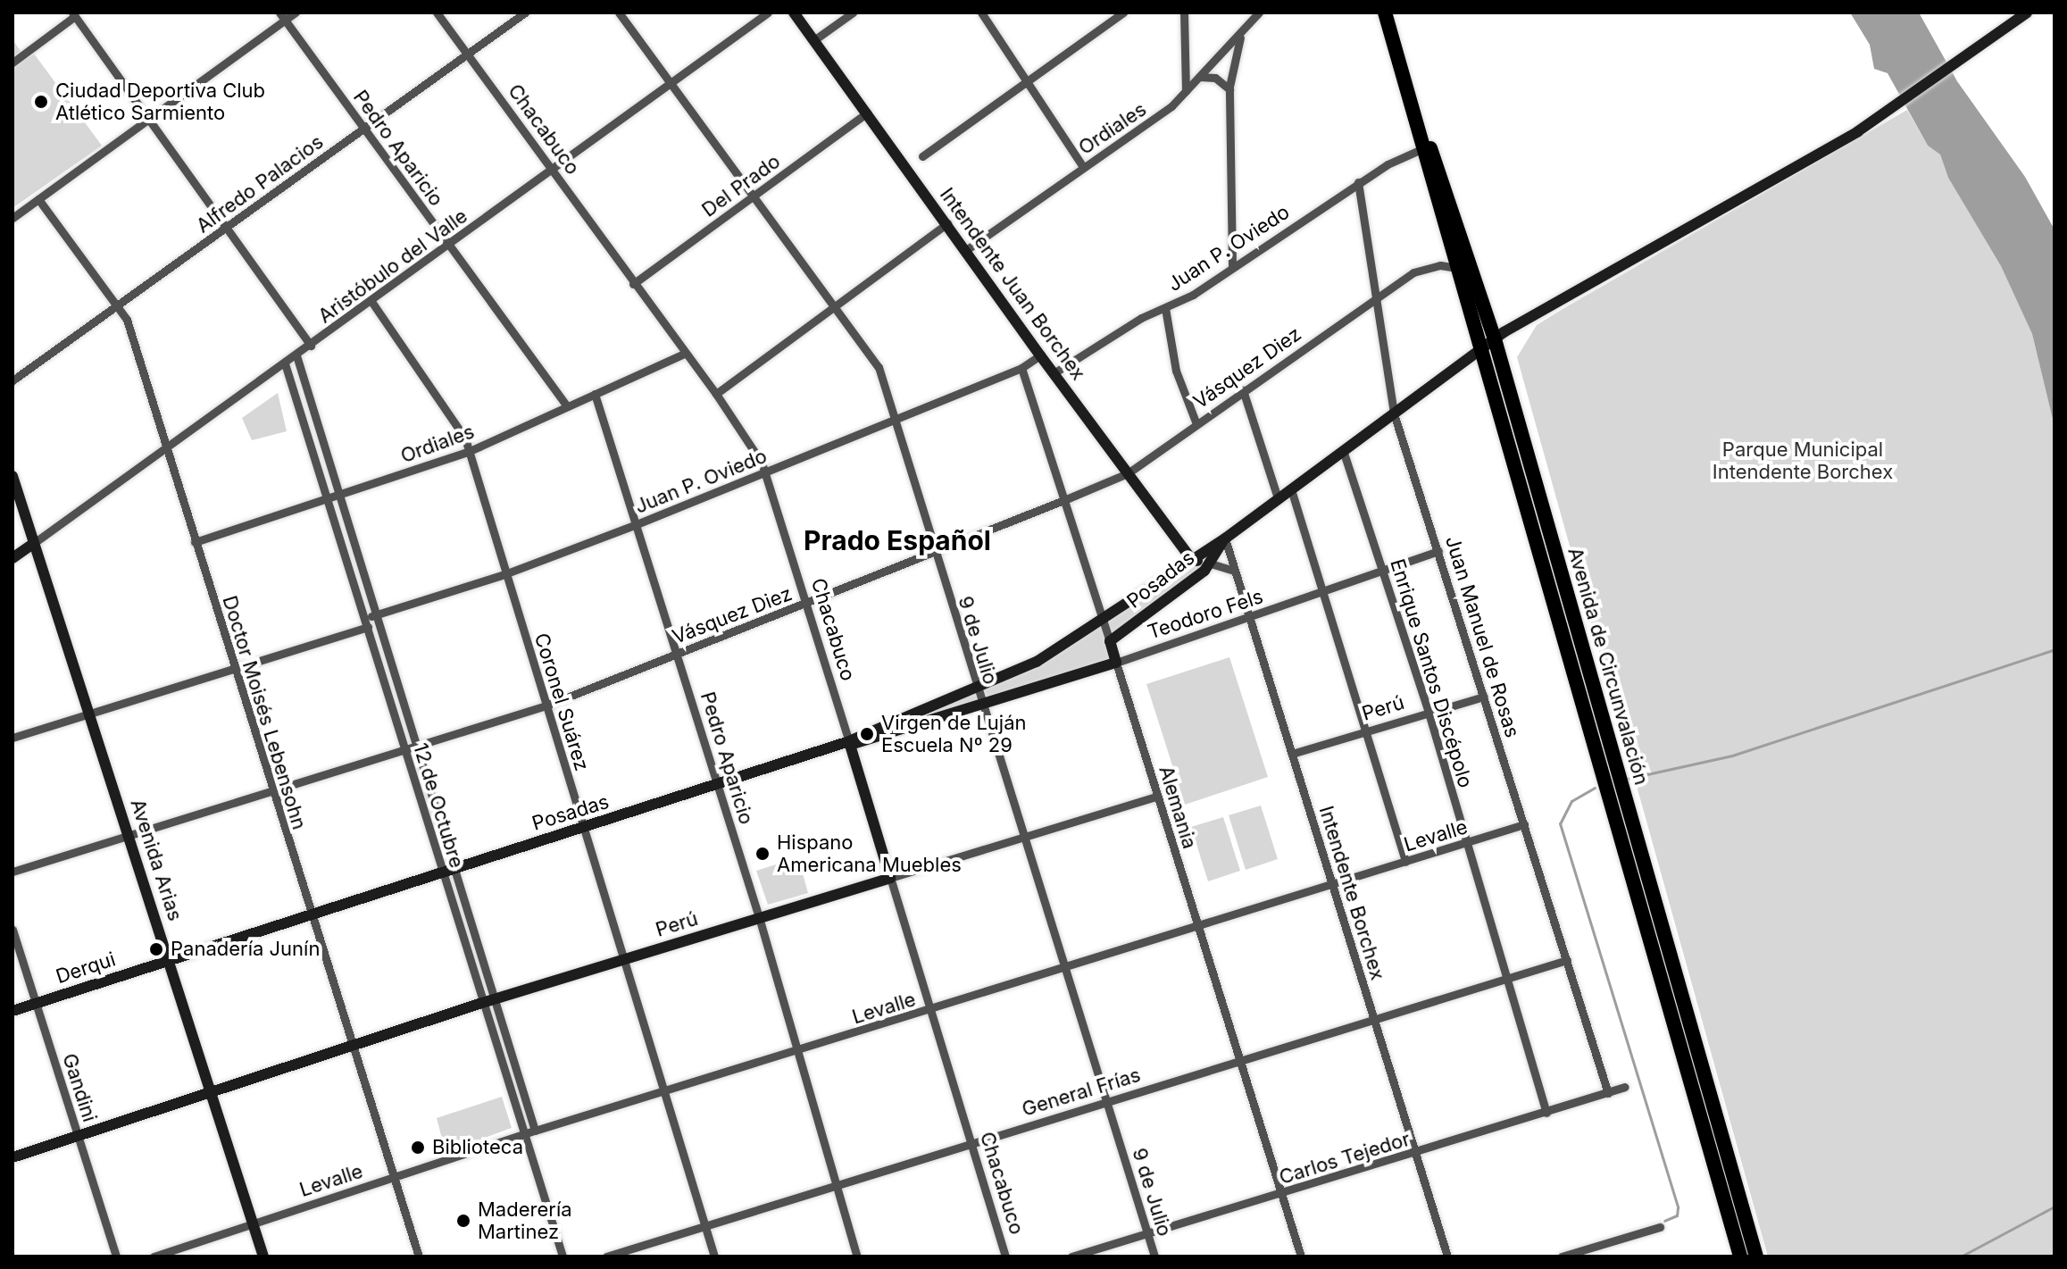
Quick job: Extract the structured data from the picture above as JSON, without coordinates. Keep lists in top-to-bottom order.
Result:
{
  "streets": {
    "highway": ["Avenida de Circunvalación"],
    "main road": [
      "Chacabuco",
      "Intendente Juan Borchex",
      "Posadas",
      "Teodoro Fels",
      "Perú",
      "Alemania",
      "Avenida Arias",
      "Derqui"
    ],
    "street": [
      "Ordiales",
      "Pedro Aparicio",
      "Alfredo Palacios",
      "Del Prado",
      "Juan P. Oviedo",
      "Aristóbulo del Valle",
      "Vásquez Diez",
      "Juan Manuel de Rosas",
      "9 de Julio",
      "Enrique Santos Discépolo",
      "Coronel Suárez",
      "Doctor Moisés Lebensohn",
      "12 de Octubre",
      "Levalle",
      "Intendente Borchex",
      "Gandini",
      "General Frías",
      "Carlos Tejedor"
    ]
  },
  "crossings": [
    ["Ordiales", "Chacabuco"],
    ["Ordiales", "Pedro Aparicio"],
    ["Ordiales", "Intendente Juan Borchex"],
    ["Ordiales", "Coronel Suárez"],
    ["Ordiales", "Doctor Moisés Lebensohn"],
    ["Ordiales", "12 de Octubre"],
    ["Chacabuco", "Alfredo Palacios"],
    ["Chacabuco", "Del Prado"],
    ["Chacabuco", "Juan P. Oviedo"],
    ["Chacabuco", "Aristóbulo del Valle"],
    ["Chacabuco", "Vásquez Diez"],
    ["Chacabuco", "Posadas"],
    ["Chacabuco", "Perú"],
    ["Chacabuco", "Levalle"],
    ["Chacabuco", "General Frías"],
    ["Pedro Aparicio", "Alfredo Palacios"],
    ["Pedro Aparicio", "Juan P. Oviedo"],
    ["Pedro Aparicio", "Aristóbulo del Valle"],
    ["Pedro Aparicio", "Vásquez Diez"],
    ["Pedro Aparicio", "Posadas"],
    ["Pedro Aparicio", "Perú"],
    ["Pedro Aparicio", "Levalle"],
    ["Pedro Aparicio", "General Frías"],
    ["Alfredo Palacios", "Doctor Moisés Lebensohn"],
    ["Del Prado", "Intendente Juan Borchex"],
    ["Del Prado", "9 de Julio"],
    ["Juan P. Oviedo", "Intendente Juan Borchex"],
    ["Juan P. Oviedo", "Juan Manuel de Rosas"],
    ["Juan P. Oviedo", "9 de Julio"],
    ["Juan P. Oviedo", "Avenida de Circunvalación"],
    ["Juan P. Oviedo", "Coronel Suárez"],
    ["Juan P. Oviedo", "Doctor Moisés Lebensohn"],
    ["Juan P. Oviedo", "12 de Octubre"],
    ["Juan P. Oviedo", "Alemania"],
    ["Juan P. Oviedo", "Avenida Arias"],
    ["Aristóbulo del Valle", "9 de Julio"],
    ["Aristóbulo del Valle", "Coronel Suárez"],
    ["Aristóbulo del Valle", "Doctor Moisés Lebensohn"],
    ["Aristóbulo del Valle", "12 de Octubre"],
    ["Aristóbulo del Valle", "Avenida Arias"],
    ["Intendente Juan Borchex", "Vásquez Diez"],
    ["Intendente Juan Borchex", "Posadas"],
    ["Vásquez Diez", "Juan Manuel de Rosas"],
    ["Vásquez Diez", "9 de Julio"],
    ["Vásquez Diez", "Avenida de Circunvalación"],
    ["Vásquez Diez", "Coronel Suárez"],
    ["Vásquez Diez", "Doctor Moisés Lebensohn"],
    ["Vásquez Diez", "12 de Octubre"],
    ["Vásquez Diez", "Alemania"],
    ["Vásquez Diez", "Avenida Arias"],
    ["Posadas", "Teodoro Fels"],
    ["Posadas", "Juan Manuel de Rosas"],
    ["Posadas", "9 de Julio"],
    ["Posadas", "Avenida de Circunvalación"],
    ["Posadas", "Enrique Santos Discépolo"],
    ["Posadas", "Coronel Suárez"],
    ["Posadas", "Doctor Moisés Lebensohn"],
    ["Posadas", "12 de Octubre"],
    ["Posadas", "Alemania"],
    ["Posadas", "Avenida Arias"],
    ["Posadas", "Intendente Borchex"],
    ["Posadas", "Derqui"],
    ["Teodoro Fels", "Juan Manuel de Rosas"],
    ["Teodoro Fels", "9 de Julio"],
    ["Teodoro Fels", "Enrique Santos Discépolo"],
    ["Teodoro Fels", "Alemania"],
    ["Teodoro Fels", "Intendente Borchex"],
    ["Juan Manuel de Rosas", "Perú"],
    ["Juan Manuel de Rosas", "Levalle"],
    ["Juan Manuel de Rosas", "General Frías"],
    ["Juan Manuel de Rosas", "Carlos Tejedor"],
    ["9 de Julio", "Perú"],
    ["9 de Julio", "Levalle"],
    ["9 de Julio", "General Frías"],
    ["9 de Julio", "Carlos Tejedor"],
    ["Enrique Santos Discépolo", "Perú"],
    ["Enrique Santos Discépolo", "Levalle"],
    ["Enrique Santos Discépolo", "General Frías"],
    ["Enrique Santos Discépolo", "Carlos Tejedor"],
    ["Coronel Suárez", "Perú"],
    ["Coronel Suárez", "Levalle"],
    ["Coronel Suárez", "General Frías"],
    ["Perú", "Doctor Moisés Lebensohn"],
    ["Perú", "12 de Octubre"],
    ["Perú", "Alemania"],
    ["Perú", "Avenida Arias"],
    ["Perú", "Intendente Borchex"],
    ["Perú", "Gandini"],
    ["Doctor Moisés Lebensohn", "Levalle"],
    ["12 de Octubre", "Levalle"],
    ["Alemania", "Levalle"],
    ["Alemania", "General Frías"],
    ["Alemania", "Carlos Tejedor"],
    ["Levalle", "Avenida Arias"],
    ["Levalle", "Intendente Borchex"],
    ["Avenida Arias", "Derqui"],
    ["Intendente Borchex", "General Frías"],
    ["Intendente Borchex", "Carlos Tejedor"],
    ["Derqui", "Gandini"]
  ],
  "districts": ["Prado Español"],
  "parks": ["Parque Municipal Intendente Borchex"],
  "places": [
    "Ciudad Deportiva Club Atlético Sarmiento",
    "Virgen de Luján Escuela Nº 29",
    "Hispano Americana Muebles",
    "Panadería Junín",
    "Biblioteca",
    "Maderería Martinez"
  ]
}
